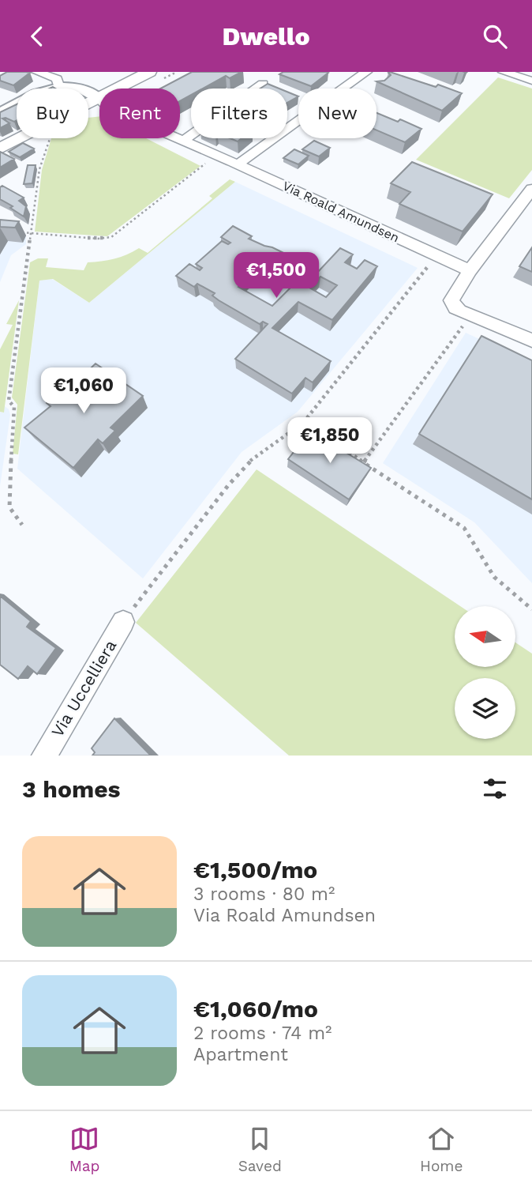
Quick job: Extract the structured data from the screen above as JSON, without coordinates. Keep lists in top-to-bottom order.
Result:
{
  "streets": {
    "street": ["Via Roald Amundsen", "Via Uccelliera"]
  },
  "north": "left",
  "page": {
    "header": "Dwello",
    "chip": [
      "Buy",
      "Rent",
      "Filters",
      "New"
    ],
    "price": ["€1,500", "€1,060", "€1,850"],
    "heading": "3 homes",
    "list": [
      {
        "name": "€1,500/mo",
        "note": "3 rooms · 80 m² · Via Roald Amundsen"
      },
      {
        "name": "€1,060/mo",
        "note": "2 rooms · 74 m² · Apartment"
      }
    ],
    "tabs": ["Map", "Saved", "Home"]
  }
}
